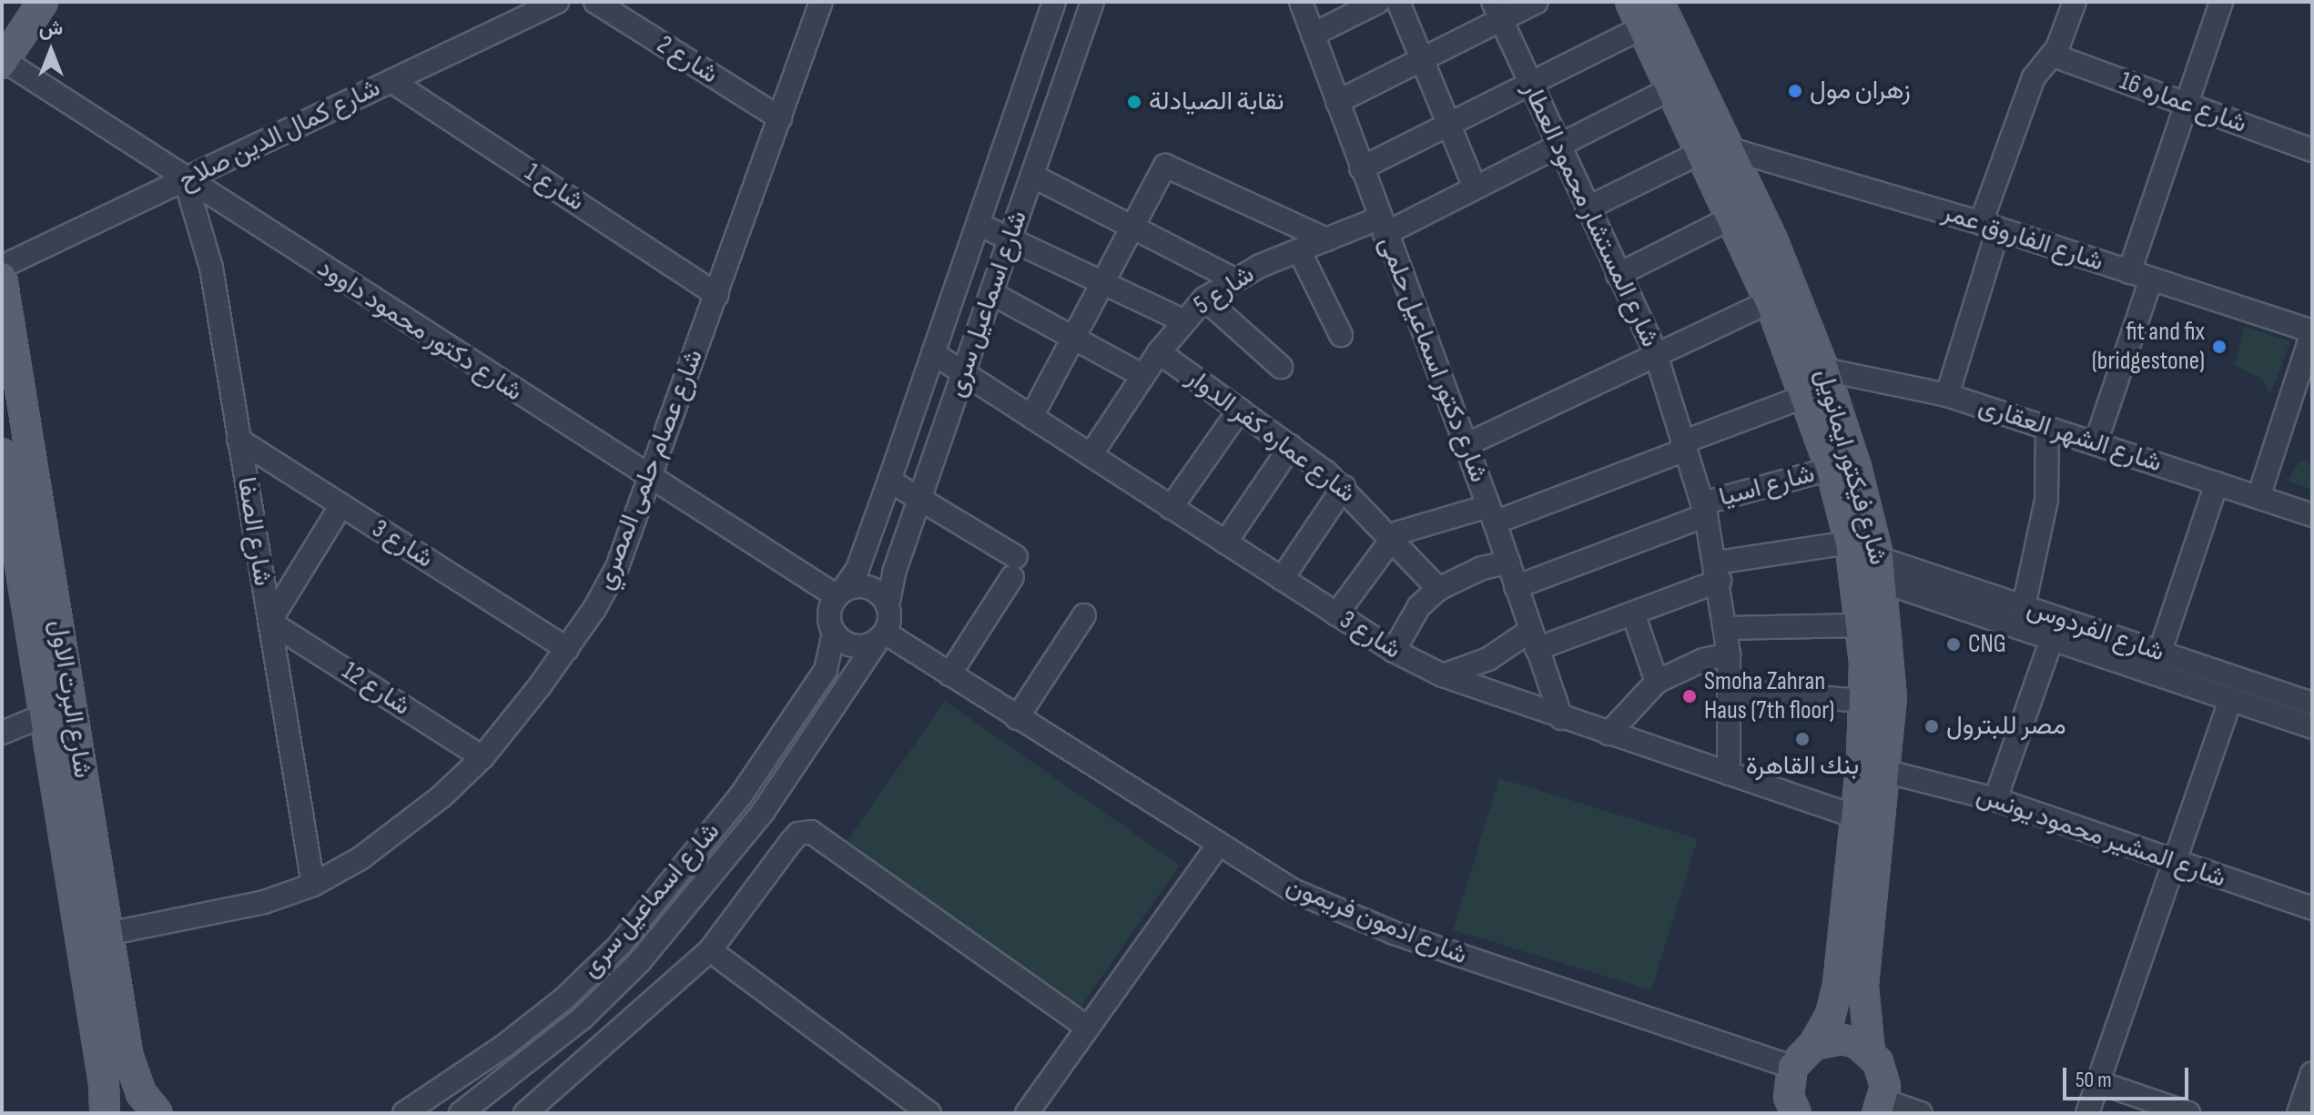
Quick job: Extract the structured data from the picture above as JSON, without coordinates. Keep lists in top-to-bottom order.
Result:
{
  "streets": {
    "main road": ["شارع فيكتور ايمانويل", "شارع البرت الاول"],
    "street": [
      "شارع 2",
      "شارع عماره 16",
      "شارع كمال الدين صلاح",
      "شارع 1",
      "شارع المستشار محمود العطار",
      "شارع الفاروق عمر",
      "شارع 5",
      "شارع اسماعيل سرى",
      "شارع دكتور محمود داوود",
      "شارع دكتور اسماعيل حلمى",
      "شارع الشهر العقارى",
      "شارع عماره كفر الدوار",
      "شارع عصام حلمى المصري",
      "شارع اسيا",
      "شارع الصفا",
      "شارع 3",
      "شارع الفردوس",
      "شارع 12",
      "شارع المشير محمود يونس",
      "شارع ادمون فريمون"
    ]
  },
  "crossings": [
    ["شارع 2", "شارع عصام حلمى المصري"],
    ["شارع كمال الدين صلاح", "شارع 1"],
    ["شارع كمال الدين صلاح", "شارع دكتور محمود داوود"],
    ["شارع كمال الدين صلاح", "شارع الصفا"],
    ["شارع 1", "شارع عصام حلمى المصري"],
    ["شارع المستشار محمود العطار", "شارع 5"],
    ["شارع المستشار محمود العطار", "شارع اسيا"],
    ["شارع المستشار محمود العطار", "شارع 3"],
    ["شارع الفاروق عمر", "شارع فيكتور ايمانويل"],
    ["شارع 5", "شارع دكتور اسماعيل حلمى"],
    ["شارع 5", "شارع عماره كفر الدوار"],
    ["شارع 5", "شارع فيكتور ايمانويل"],
    ["شارع 5", "شارع 3"],
    ["شارع اسماعيل سرى", "شارع دكتور محمود داوود"],
    ["شارع اسماعيل سرى", "شارع 3"],
    ["شارع اسماعيل سرى", "شارع ادمون فريمون"],
    ["شارع دكتور محمود داوود", "شارع عصام حلمى المصري"],
    ["شارع دكتور محمود داوود", "شارع الصفا"],
    ["شارع دكتور محمود داوود", "شارع ادمون فريمون"],
    ["شارع دكتور اسماعيل حلمى", "شارع اسيا"],
    ["شارع دكتور اسماعيل حلمى", "شارع 3"],
    ["شارع الشهر العقارى", "شارع فيكتور ايمانويل"],
    ["شارع فيكتور ايمانويل", "شارع اسيا"],
    ["شارع فيكتور ايمانويل", "شارع 3"],
    ["شارع فيكتور ايمانويل", "شارع الفردوس"],
    ["شارع فيكتور ايمانويل", "شارع المشير محمود يونس"],
    ["شارع فيكتور ايمانويل", "شارع ادمون فريمون"],
    ["شارع عصام حلمى المصري", "شارع الصفا"],
    ["شارع عصام حلمى المصري", "شارع 3"],
    ["شارع عصام حلمى المصري", "شارع 12"],
    ["شارع عصام حلمى المصري", "شارع البرت الاول"],
    ["شارع الصفا", "شارع 3"],
    ["شارع الصفا", "شارع 12"]
  ],
  "places": [
    "زهران مول",
    "نقابة الصيادلة",
    "fit and fix (bridgestone)",
    "CNG",
    "Smoha Zahran Haus (7th floor)",
    "مصر للبترول",
    "بنك القاهرة"
  ],
  "scale_bar": "50 m",
  "north": "top"
}
